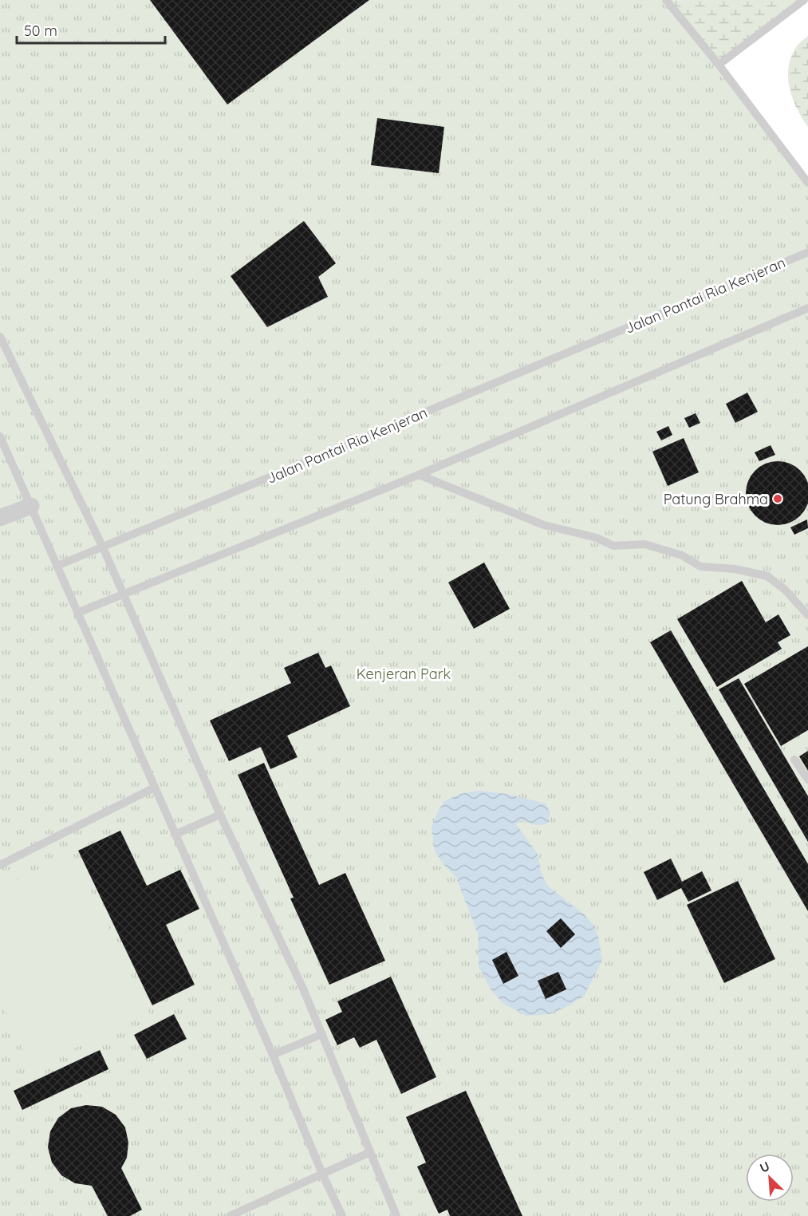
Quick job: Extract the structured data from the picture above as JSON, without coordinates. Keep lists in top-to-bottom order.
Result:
{
  "streets": {
    "lane": ["Jalan Pantai Ria Kenjeran"]
  },
  "parks": ["Kenjeran Park"],
  "places": ["Patung Brahma"],
  "scale_bar": "50 m",
  "north": "top left"
}
